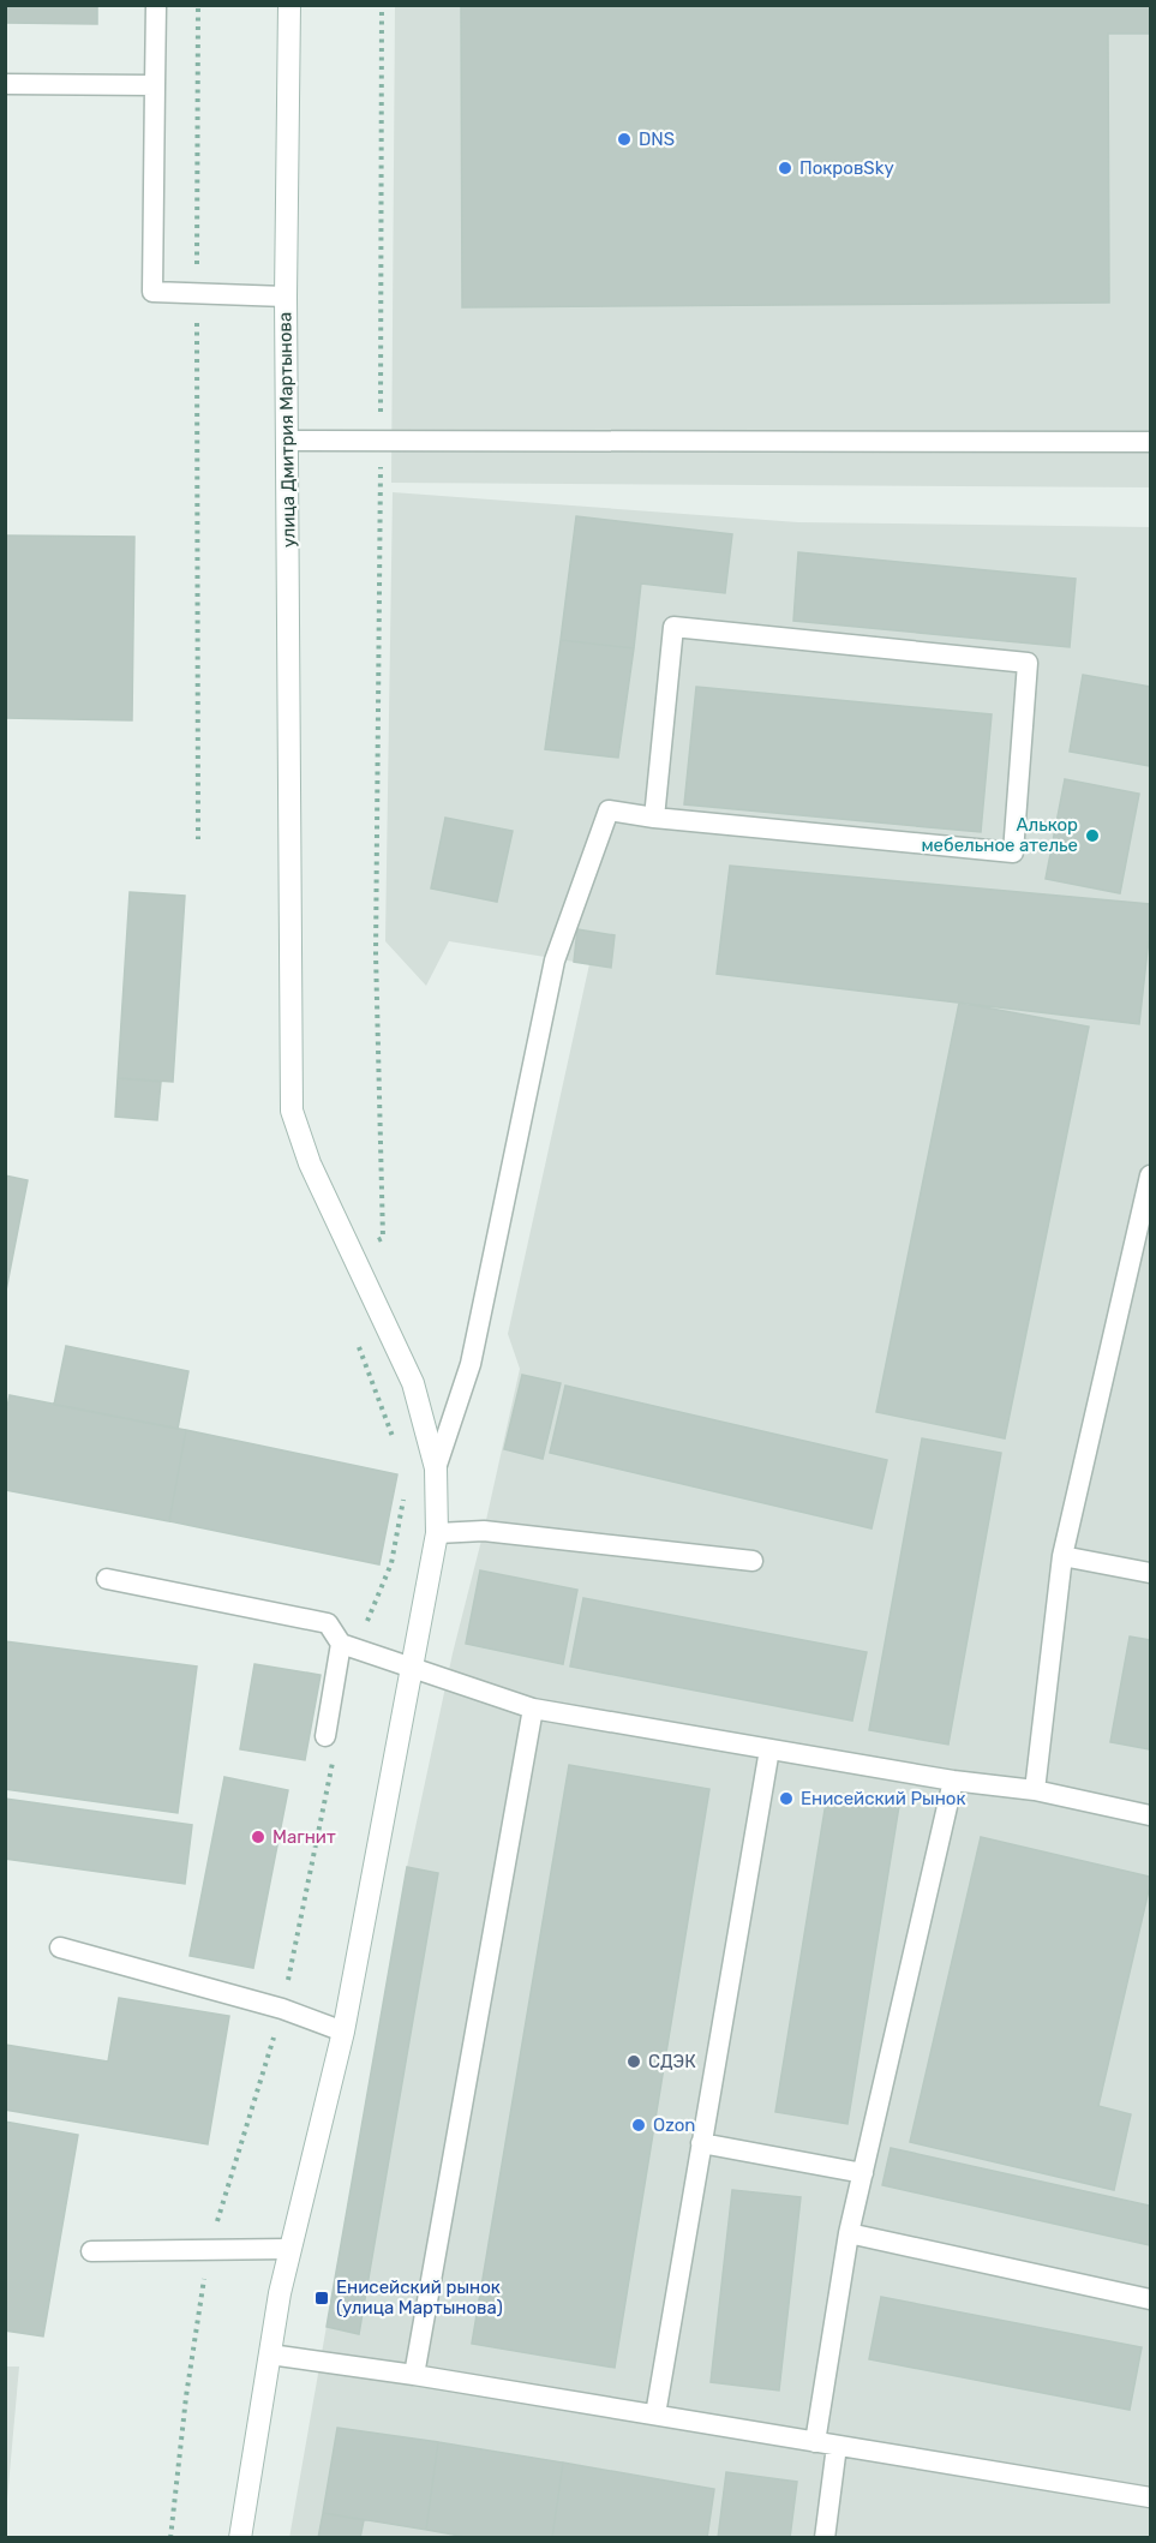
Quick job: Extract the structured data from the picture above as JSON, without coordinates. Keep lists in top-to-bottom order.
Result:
{
  "streets": {
    "street": ["улица Дмитрия Мартынова"]
  },
  "places": {
    "other": [
      "DNS",
      "ПокровSky",
      "Алькор мебельное ателье",
      "Енисейский Рынок",
      "Магнит",
      "СДЭК",
      "Ozon"
    ],
    "transit": ["Енисейский рынок (улица Мартынова)"]
  }
}
